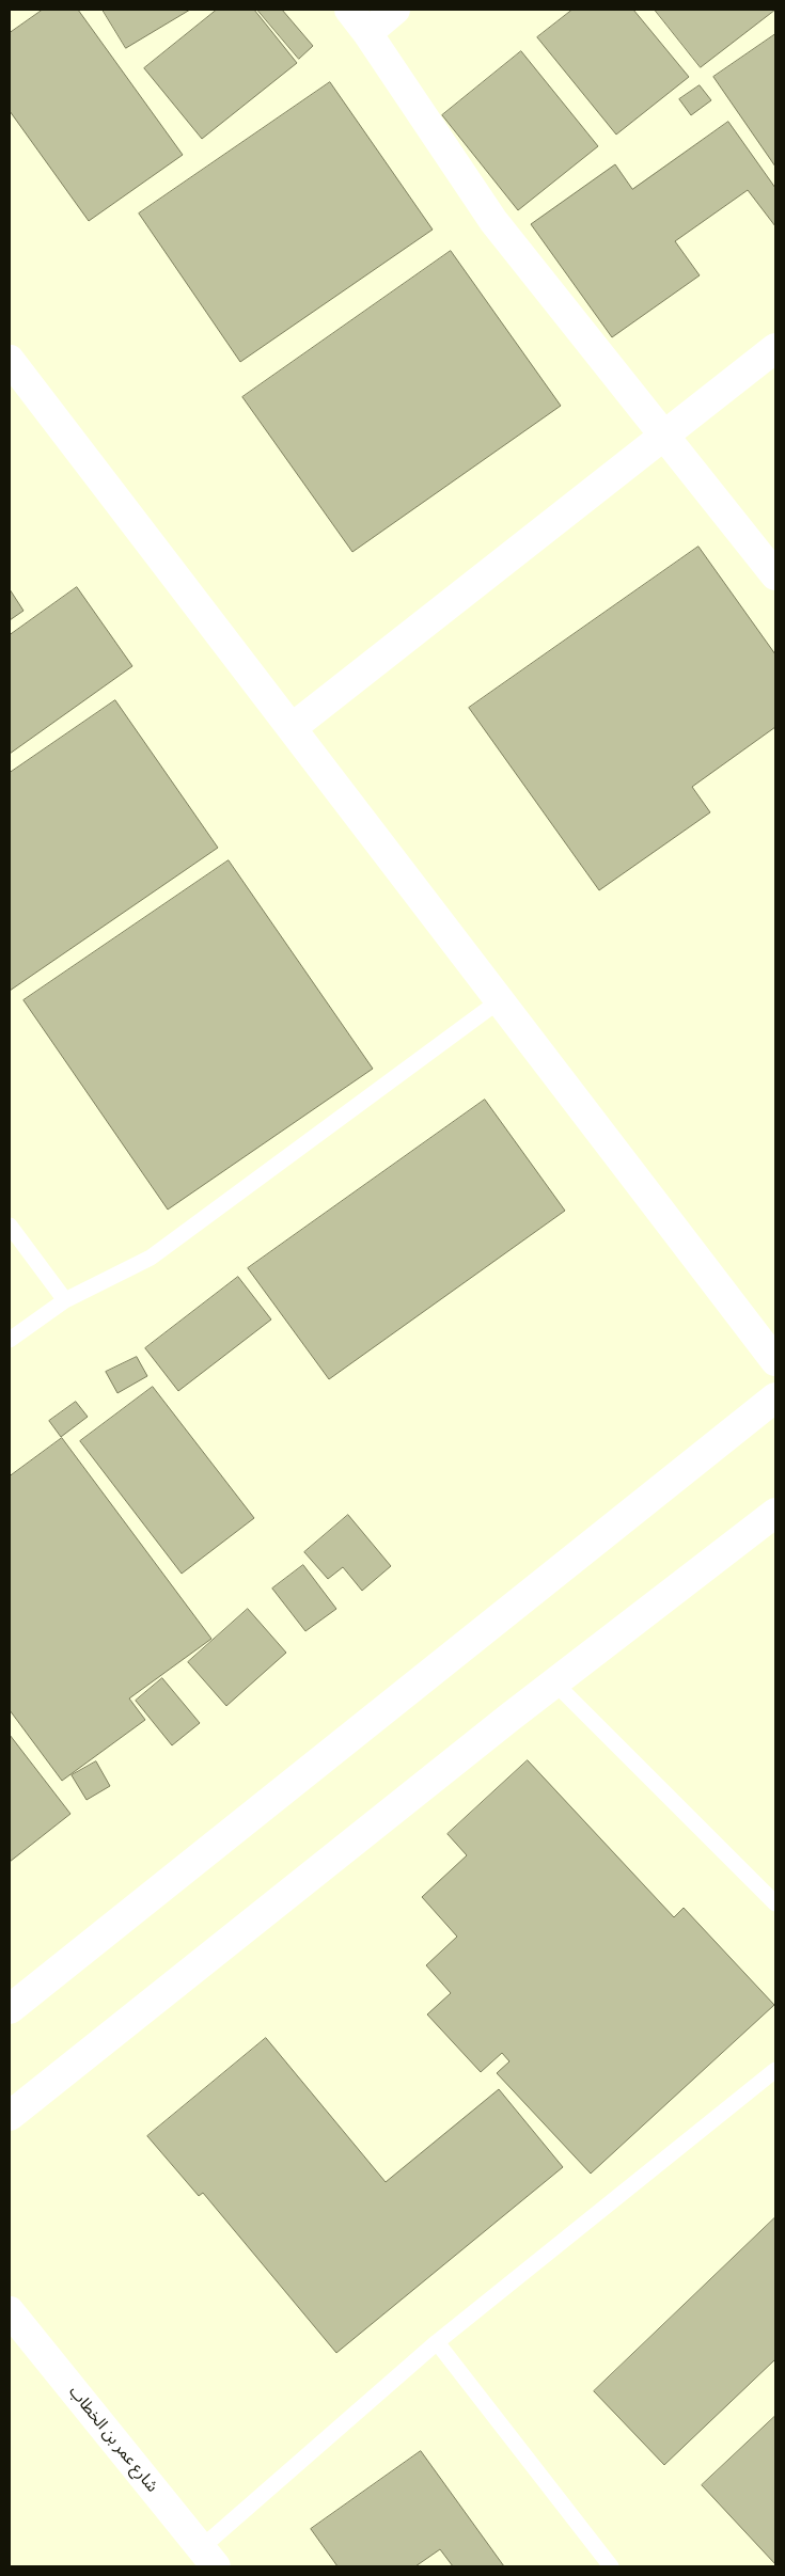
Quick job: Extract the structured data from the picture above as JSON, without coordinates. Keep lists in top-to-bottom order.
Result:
{
  "streets": {
    "street": ["شارع عمر بن الخطاب"]
  }
}
